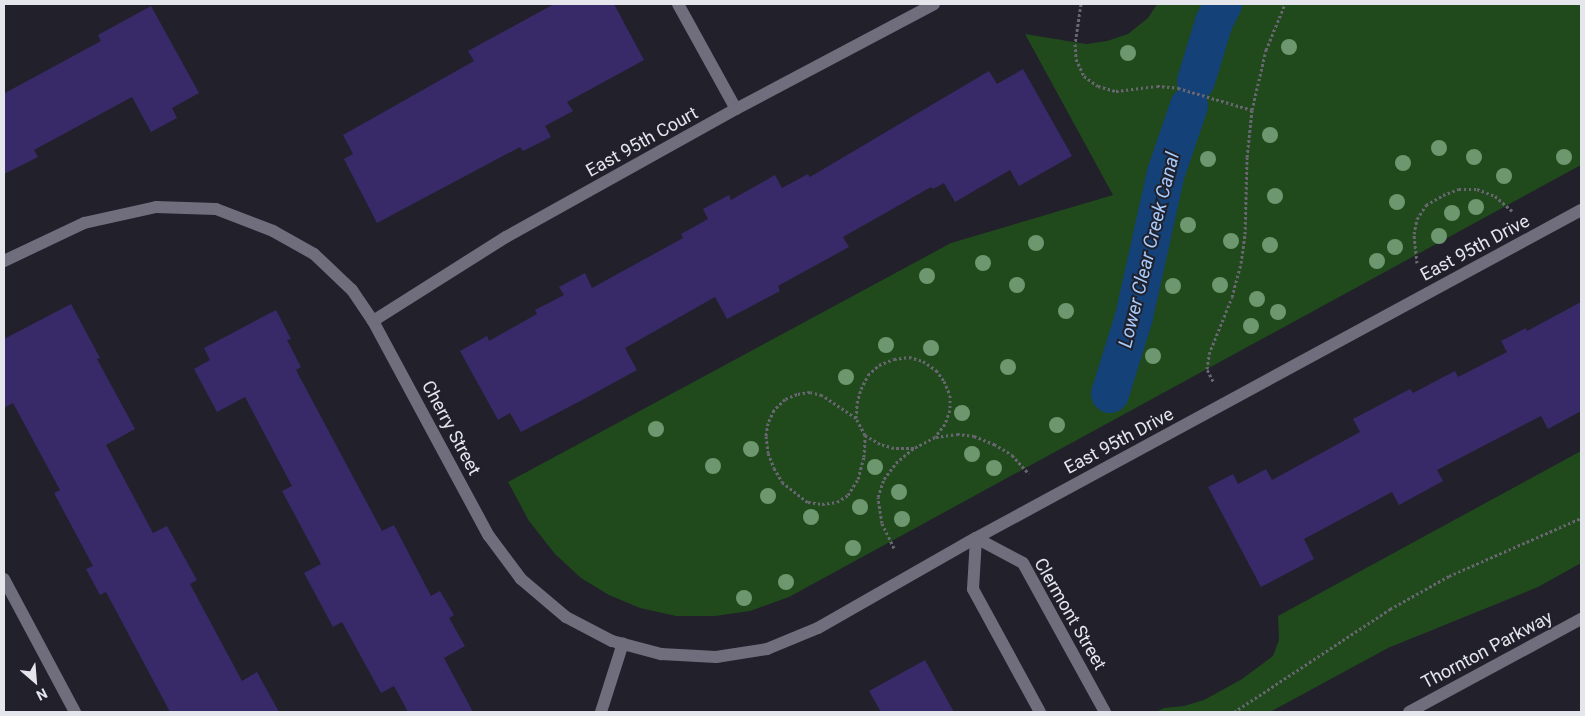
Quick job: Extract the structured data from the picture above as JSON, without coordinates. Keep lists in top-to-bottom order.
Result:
{
  "streets": {
    "street": [
      "East 95th Court",
      "East 95th Drive",
      "Cherry Street",
      "Clermont Street",
      "Thornton Parkway"
    ]
  },
  "crossings": [
    ["East 95th Court", "Cherry Street"],
    ["East 95th Drive", "Cherry Street"],
    ["East 95th Drive", "Clermont Street"]
  ],
  "water": ["Lower Clear Creek Canal"],
  "north": "bottom right"
}
